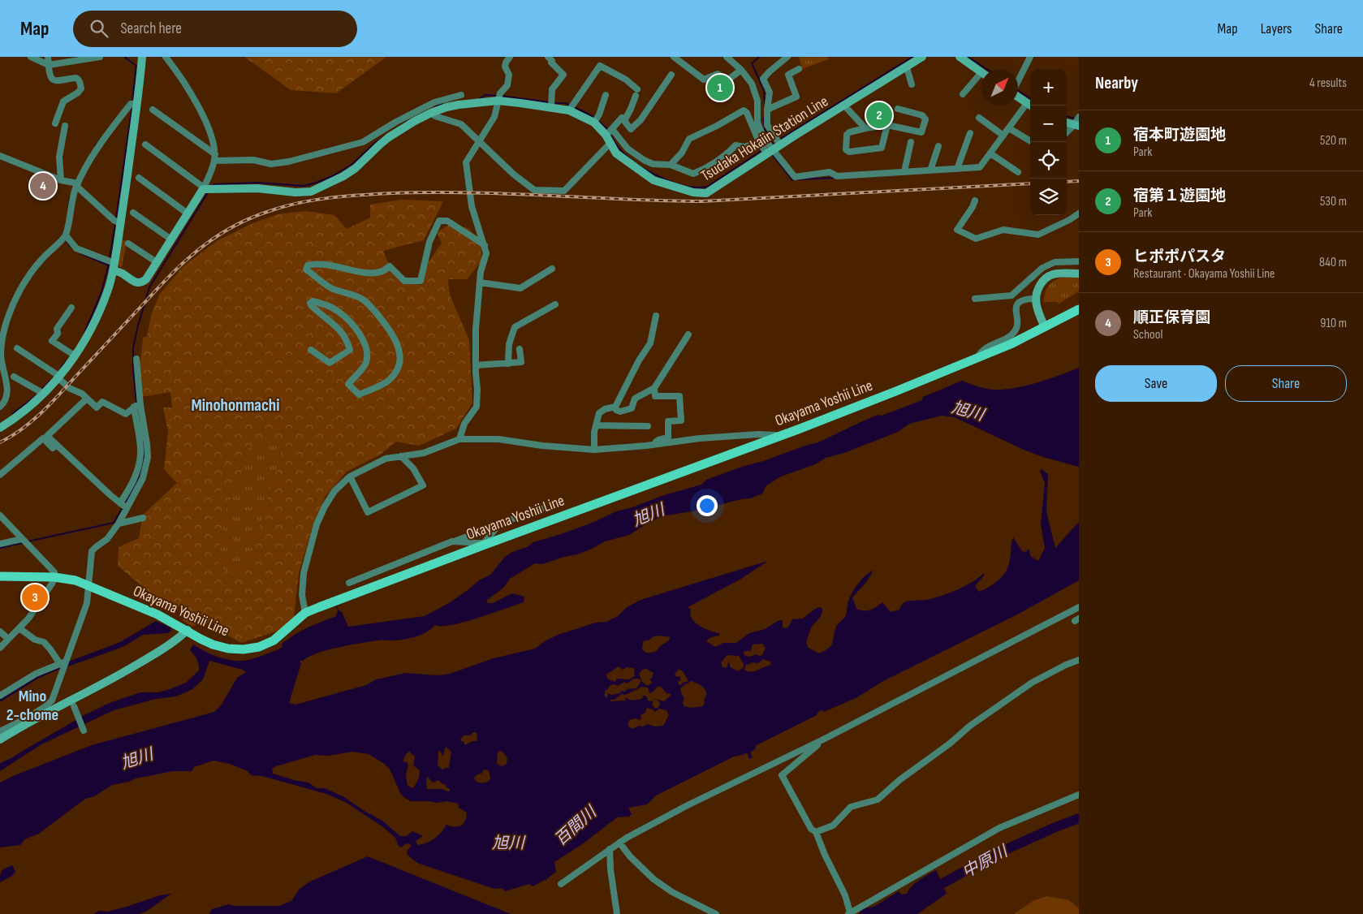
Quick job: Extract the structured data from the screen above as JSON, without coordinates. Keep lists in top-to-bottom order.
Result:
{
  "streets": {
    "main road": ["Tsudaka Hokaiin Station Line", "Okayama Yoshii Line"]
  },
  "districts": ["Minohonmachi", "Mino 2-chome"],
  "water": ["旭川", "百間川", "中原川"],
  "north": "top right",
  "page": {
    "header": "Map",
    "search": "Search here",
    "nav": ["Map", "Layers", "Share"],
    "heading": ["Nearby", "4 results"],
    "map_buttons": ["+", "−"],
    "pins": [
      "1",
      "2",
      "4",
      "3"
    ],
    "list": [
      {
        "mark": "1",
        "name": "宿本町遊園地",
        "note": "Park",
        "value": "520 m"
      },
      {
        "mark": "2",
        "name": "宿第１遊園地",
        "note": "Park",
        "value": "530 m"
      },
      {
        "mark": "3",
        "name": "ヒポポパスタ",
        "note": "Restaurant · Okayama Yoshii Line",
        "value": "840 m"
      },
      {
        "mark": "4",
        "name": "順正保育園",
        "note": "School",
        "value": "910 m"
      }
    ],
    "buttons": ["Save", "Share"]
  }
}
